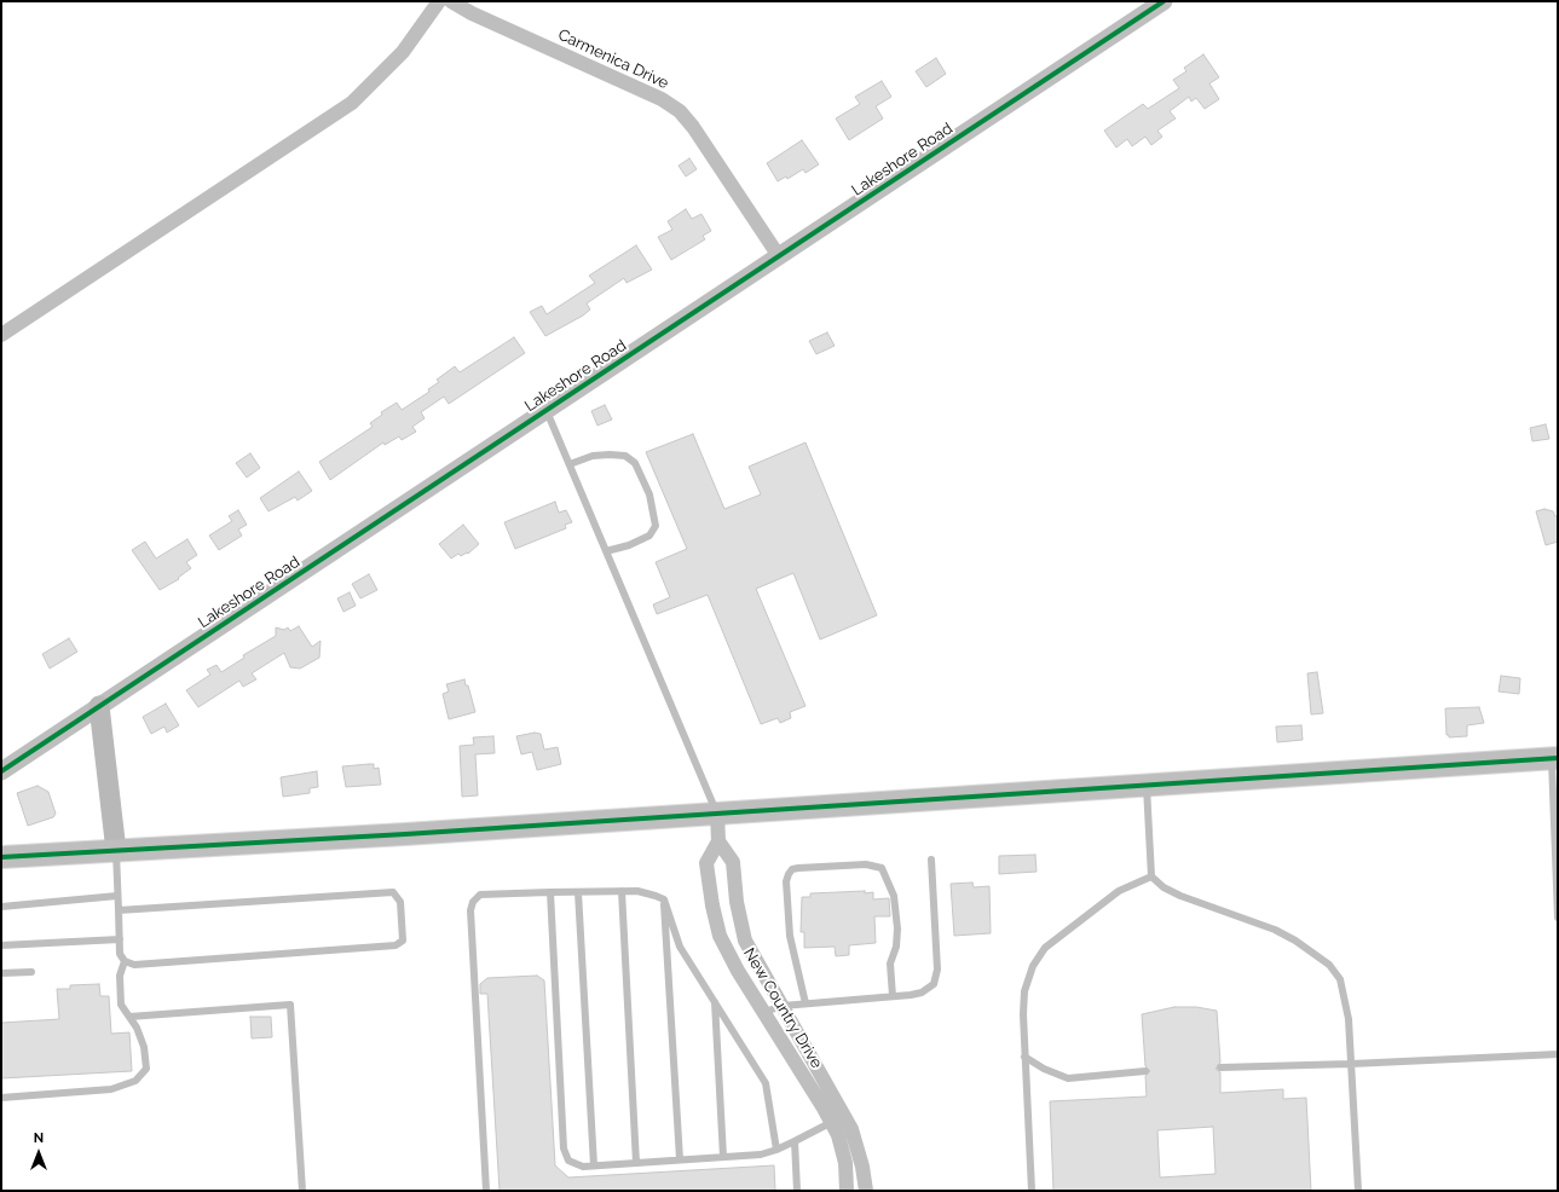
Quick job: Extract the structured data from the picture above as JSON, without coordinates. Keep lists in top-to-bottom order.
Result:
{
  "streets": {
    "street": ["Carmenica Drive", "Lakeshore Road", "New Country Drive"]
  },
  "crossings": [
    ["Carmenica Drive", "Lakeshore Road"]
  ],
  "north": "top"
}
